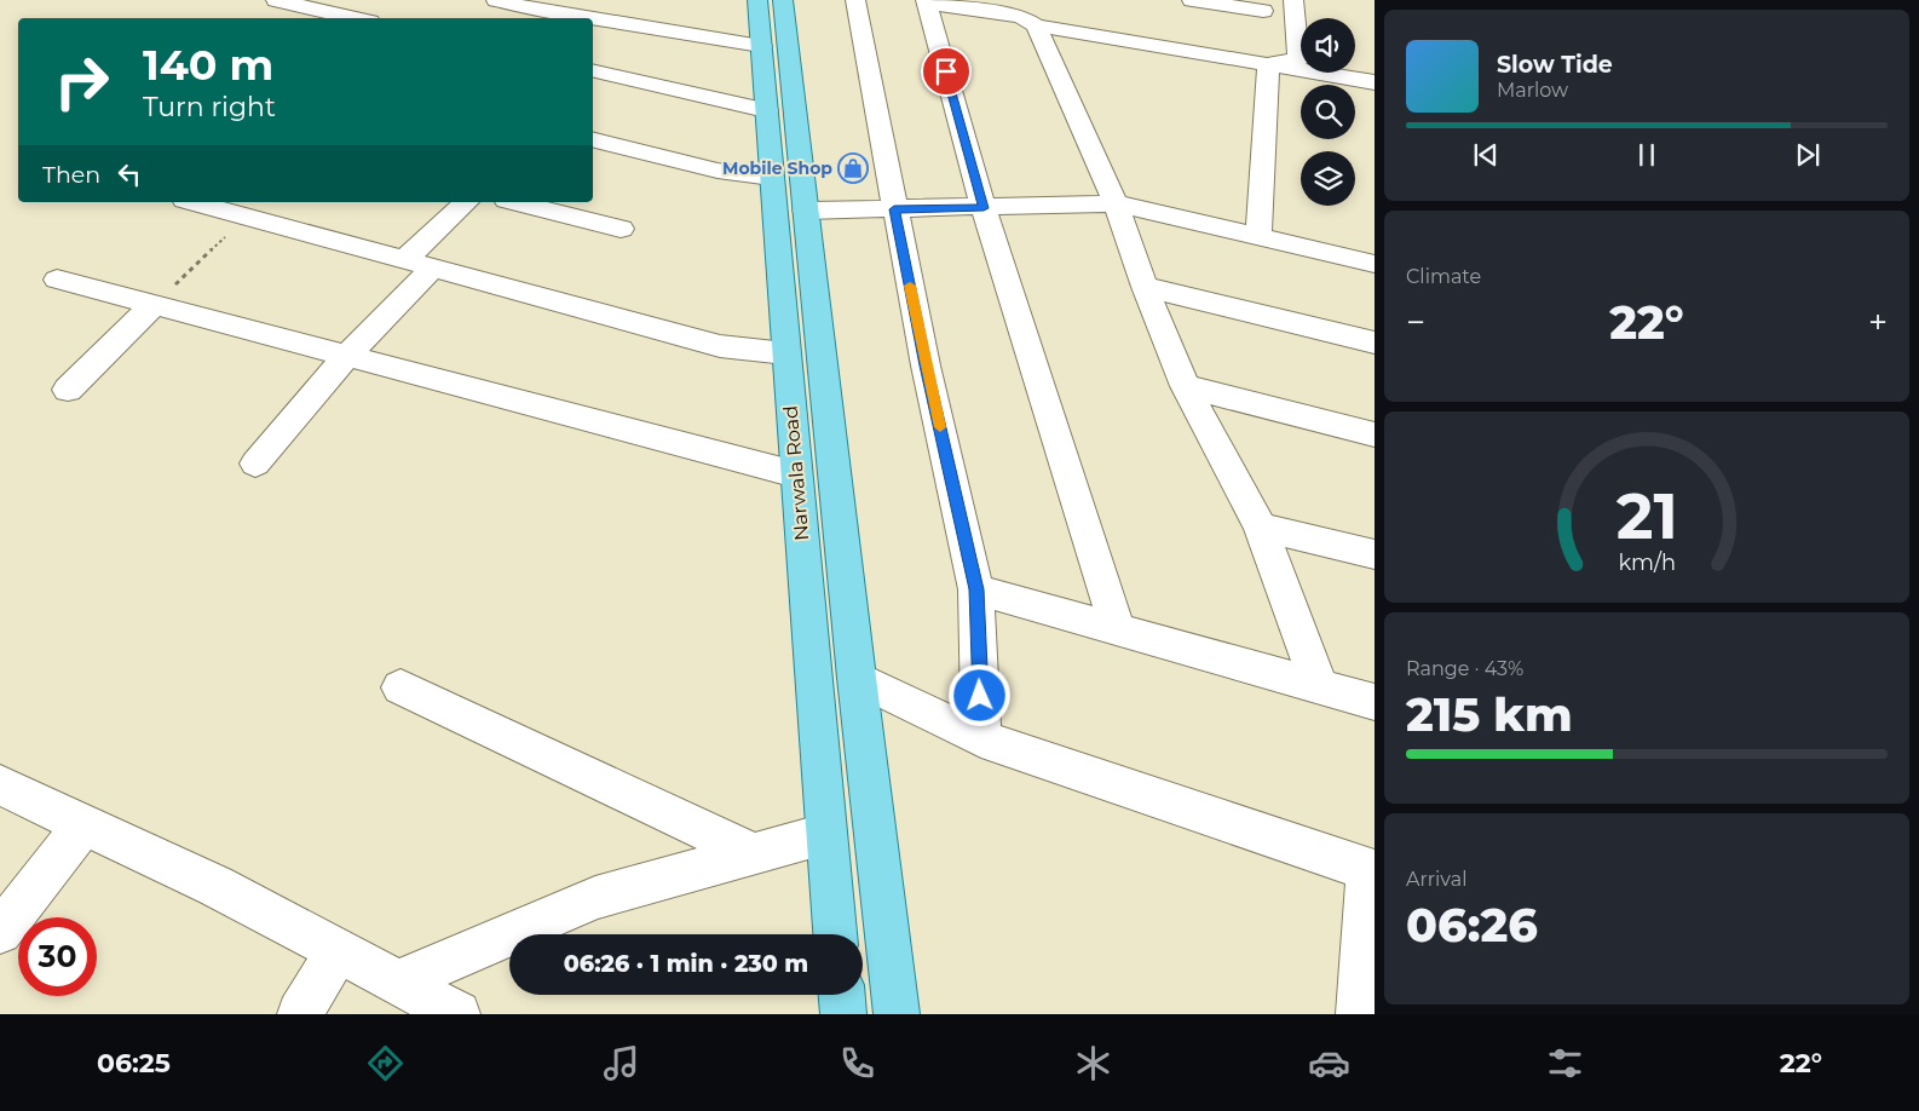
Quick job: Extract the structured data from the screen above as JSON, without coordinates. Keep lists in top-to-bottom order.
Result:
{
  "streets": {
    "main road": ["Narwala Road"]
  },
  "places": {
    "shop": ["Mobile Shop"]
  },
  "page": {
    "turn": ["140 m", "Turn right"],
    "song": ["Slow Tide", "Marlow"],
    "then": "Then",
    "tile": [
      "Climate",
      ["Range · 43%", "215 km"],
      ["Arrival", "06:26"]
    ],
    "heat": ["−", "22°", "+"],
    "limit": "30",
    "trip": "06:26 · 1 min · 230 m",
    "tabs": ["06:25", "22°"],
    "gauge": ["21", "km/h"]
  }
}
